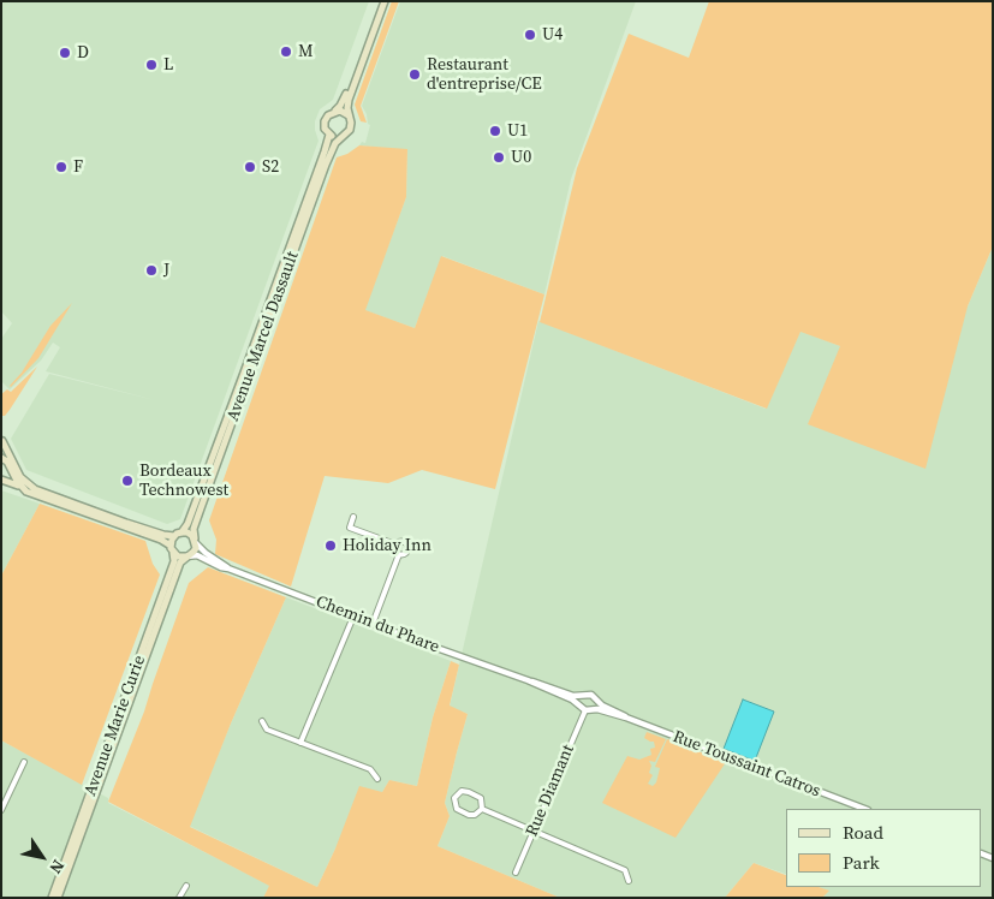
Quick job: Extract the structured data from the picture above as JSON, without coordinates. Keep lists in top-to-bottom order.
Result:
{
  "streets": {
    "main road": ["Avenue Marcel Dassault", "Avenue Marie Curie"],
    "street": ["Chemin du Phare", "Rue Toussaint Catros", "Rue Diamant"]
  },
  "crossings": [
    ["Avenue Marcel Dassault", "Chemin du Phare"],
    ["Avenue Marcel Dassault", "Avenue Marie Curie"],
    ["Chemin du Phare", "Avenue Marie Curie"],
    ["Chemin du Phare", "Rue Toussaint Catros"],
    ["Chemin du Phare", "Rue Diamant"],
    ["Rue Toussaint Catros", "Rue Diamant"]
  ],
  "places": [
    "U4",
    "M",
    "D",
    "L",
    "Restaurant d'entreprise/CE",
    "U1",
    "U0",
    "F",
    "S2",
    "J",
    "Bordeaux Technowest",
    "Holiday Inn"
  ],
  "legend": ["Road", "Park"],
  "north": "bottom right"
}
